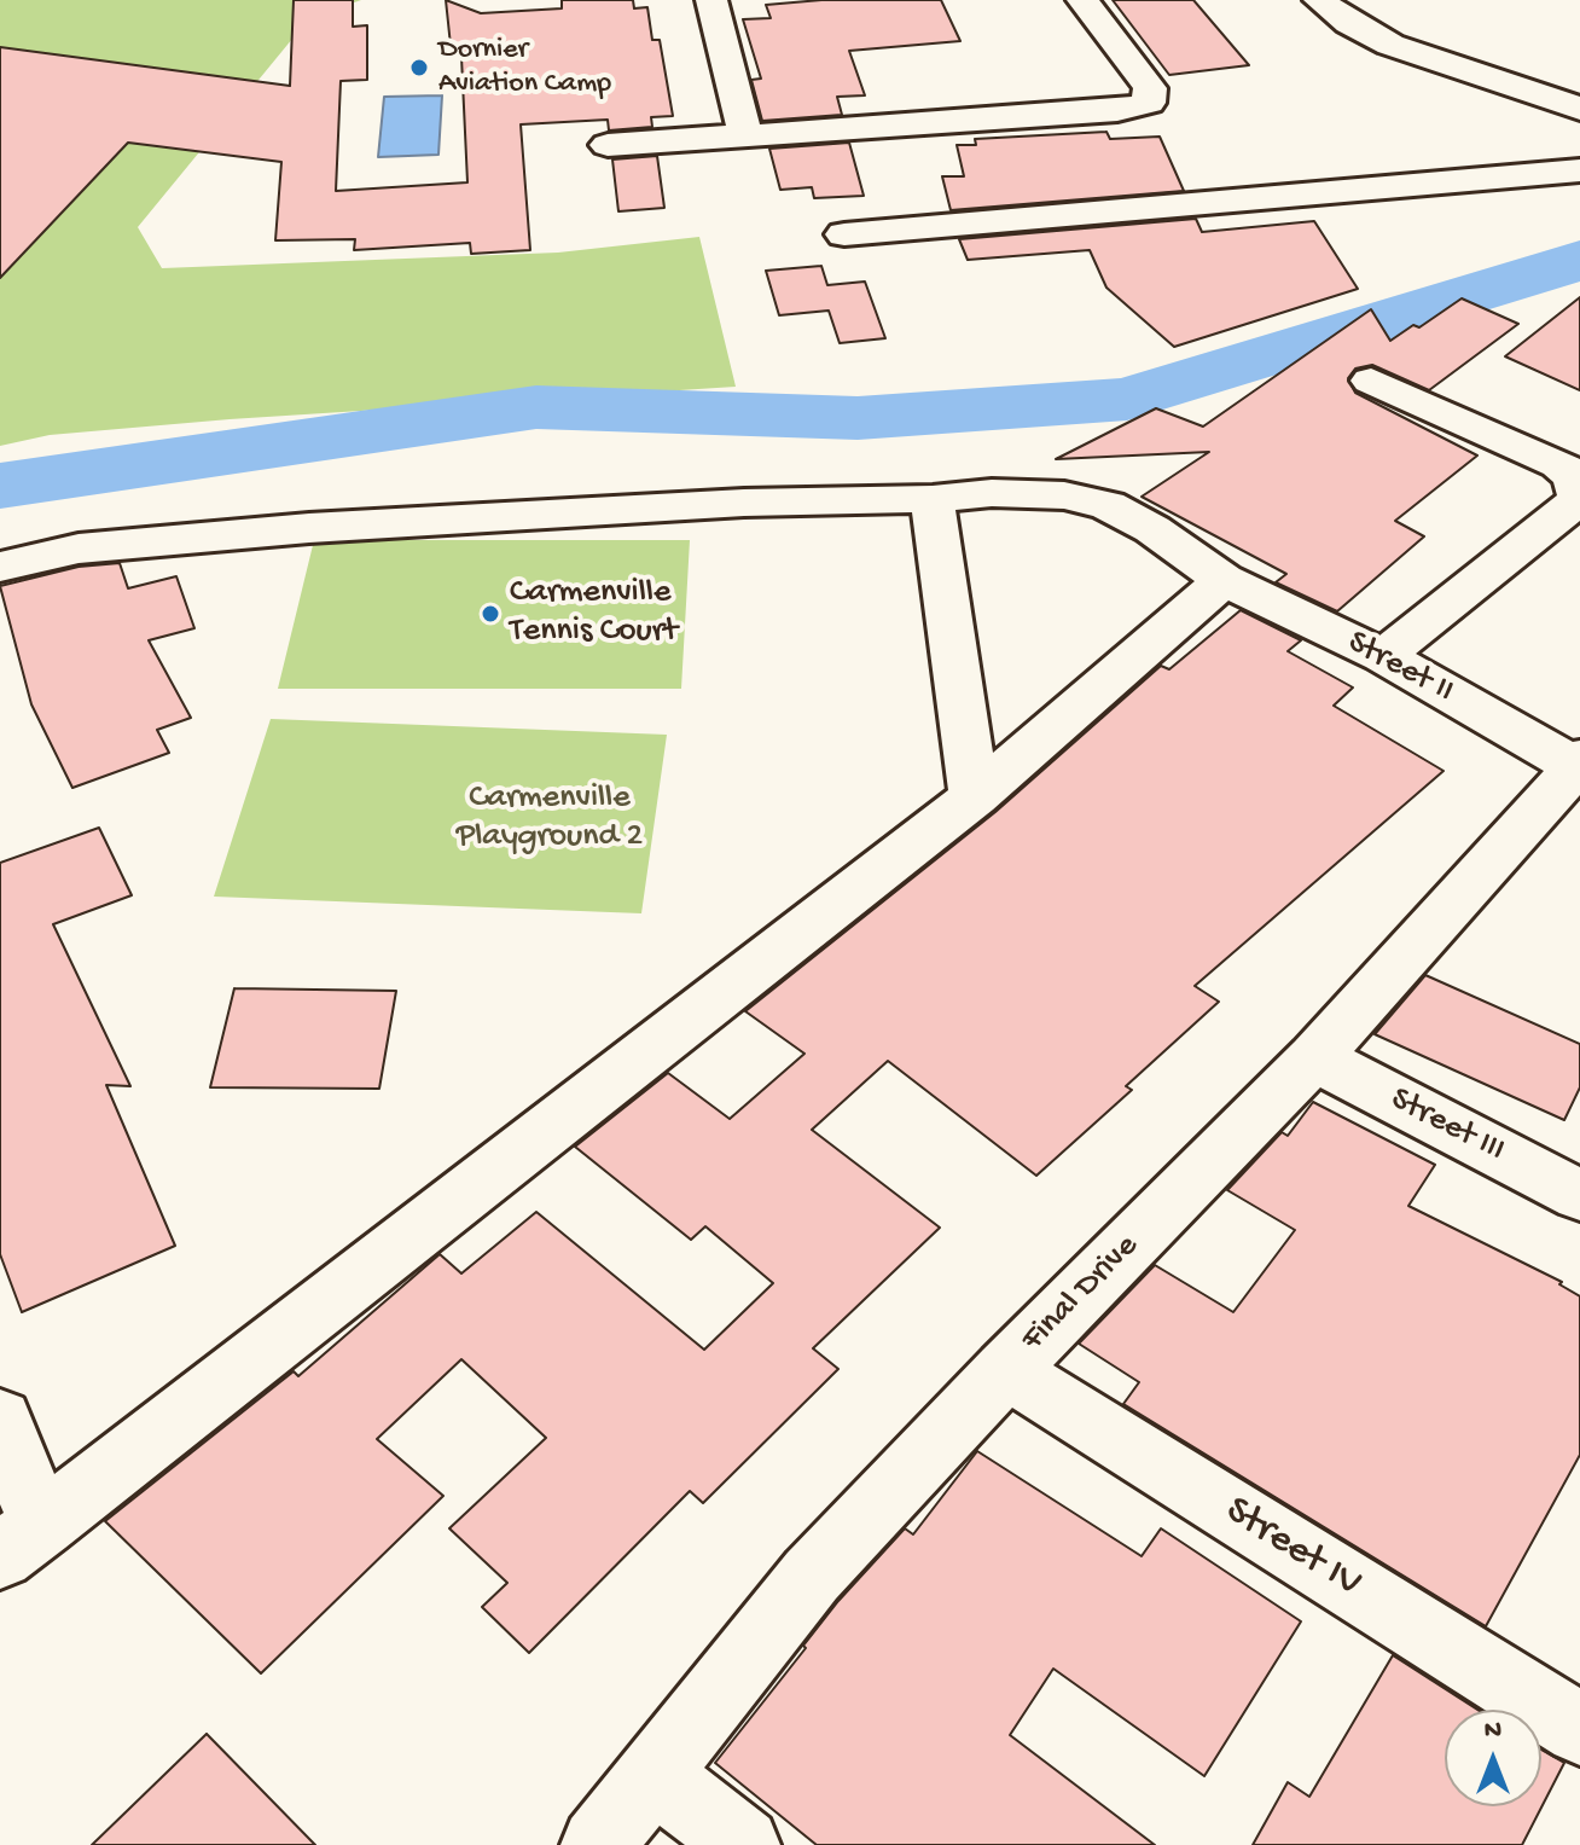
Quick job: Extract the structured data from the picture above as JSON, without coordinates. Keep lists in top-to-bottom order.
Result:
{
  "streets": {
    "street": [
      "Street II",
      "Street III",
      "Final Drive",
      "Street IV"
    ]
  },
  "crossings": [
    ["Street II", "Final Drive"],
    ["Street III", "Final Drive"],
    ["Final Drive", "Street IV"]
  ],
  "parks": ["Carmenville Playground 2"],
  "places": ["Dornier Aviation Camp", "Carmenville Tennis Court"],
  "north": "top"
}
